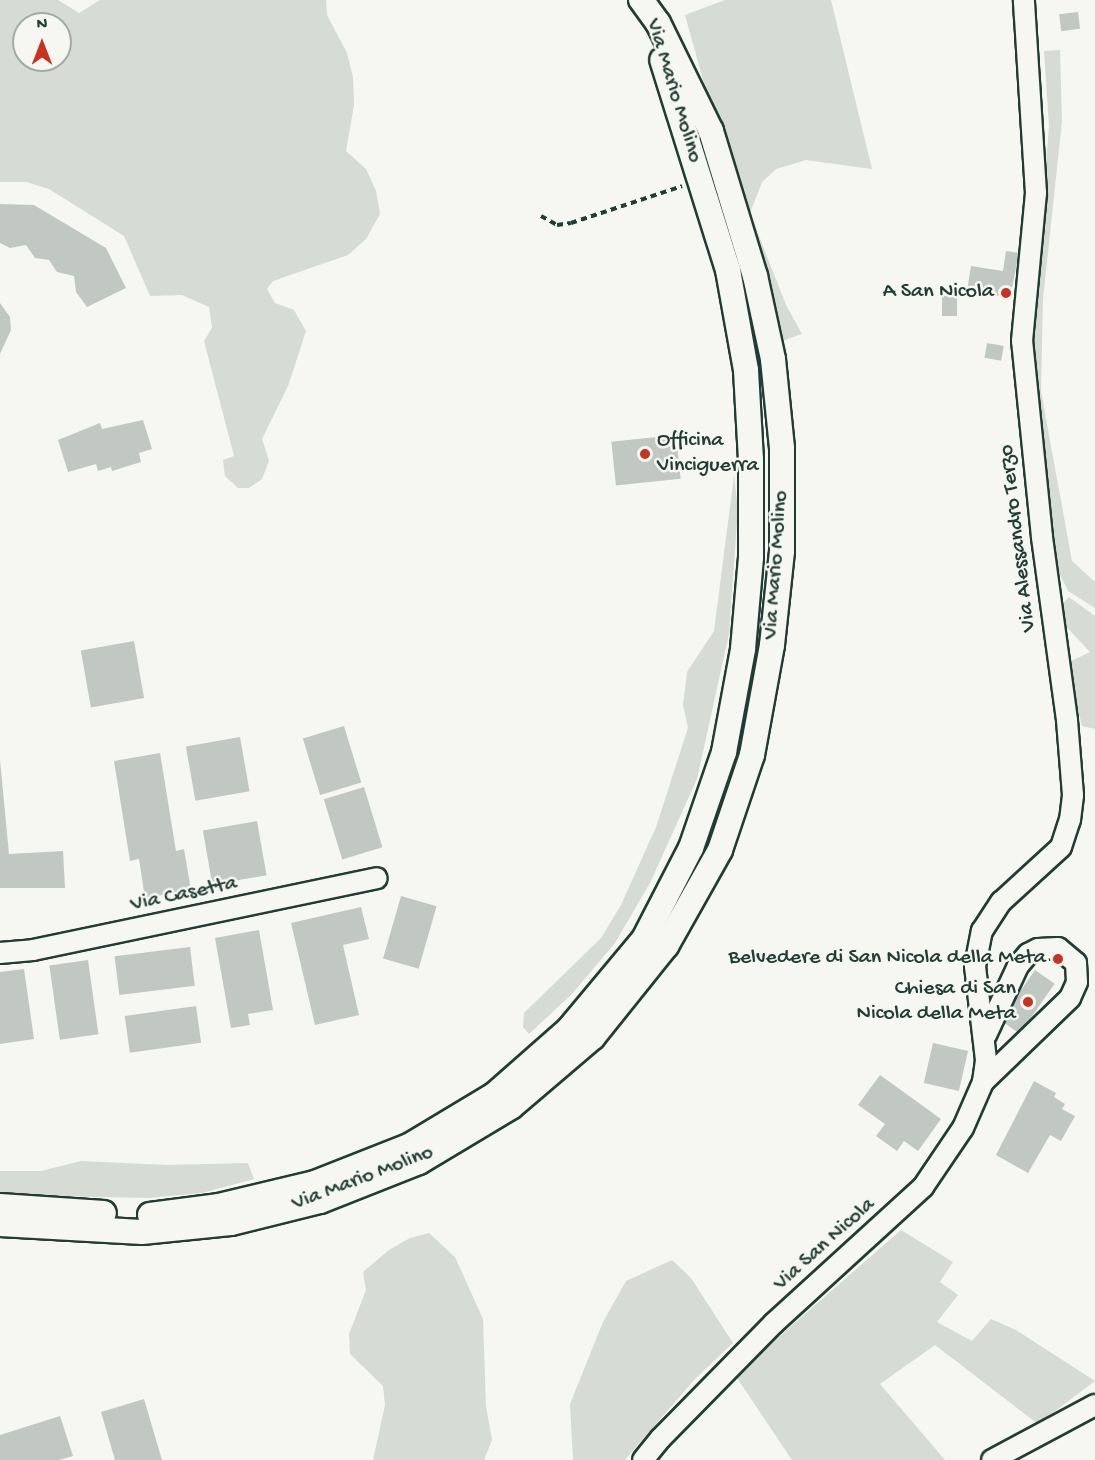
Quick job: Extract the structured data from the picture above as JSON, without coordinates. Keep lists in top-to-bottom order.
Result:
{
  "streets": {
    "main road": ["Via Mario Molino"],
    "street": ["Via Alessandro Terzo", "Via Casetta", "Via San Nicola"]
  },
  "crossings": [
    ["Via Alessandro Terzo", "Via San Nicola"]
  ],
  "places": [
    "A San Nicola",
    "Officina Vinciguerra",
    "Belvedere di San Nicola della Meta",
    "Chiesa di San Nicola della Meta"
  ],
  "north": "top"
}
